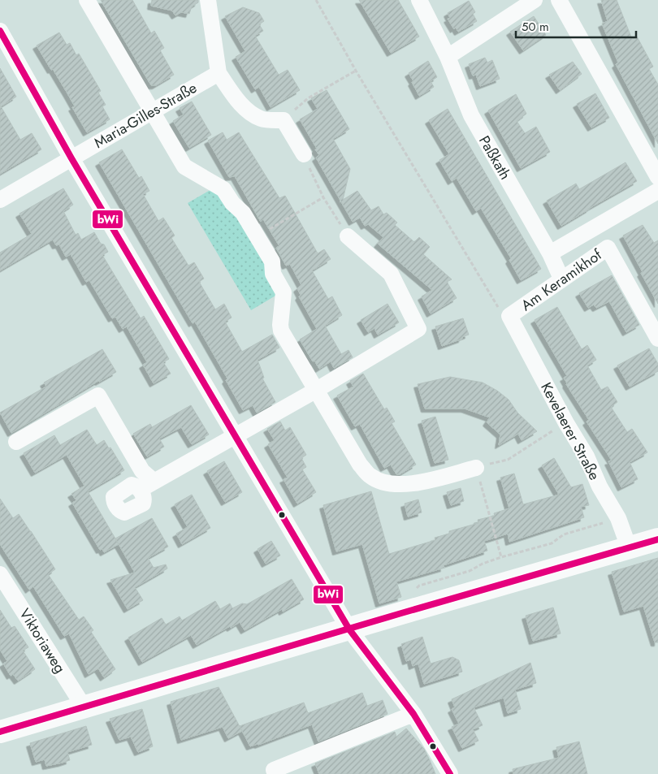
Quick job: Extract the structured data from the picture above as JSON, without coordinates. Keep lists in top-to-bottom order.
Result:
{
  "streets": {
    "street": [
      "Maria-Gilles-Straße",
      "Paßkath",
      "Am Keramikhof",
      "Kevelaerer Straße",
      "Viktoriaweg"
    ]
  },
  "crossings": [
    ["Paßkath", "Am Keramikhof"],
    ["Am Keramikhof", "Kevelaerer Straße"]
  ],
  "lines": ["transit line bWi"],
  "scale_bar": "50 m"
}
